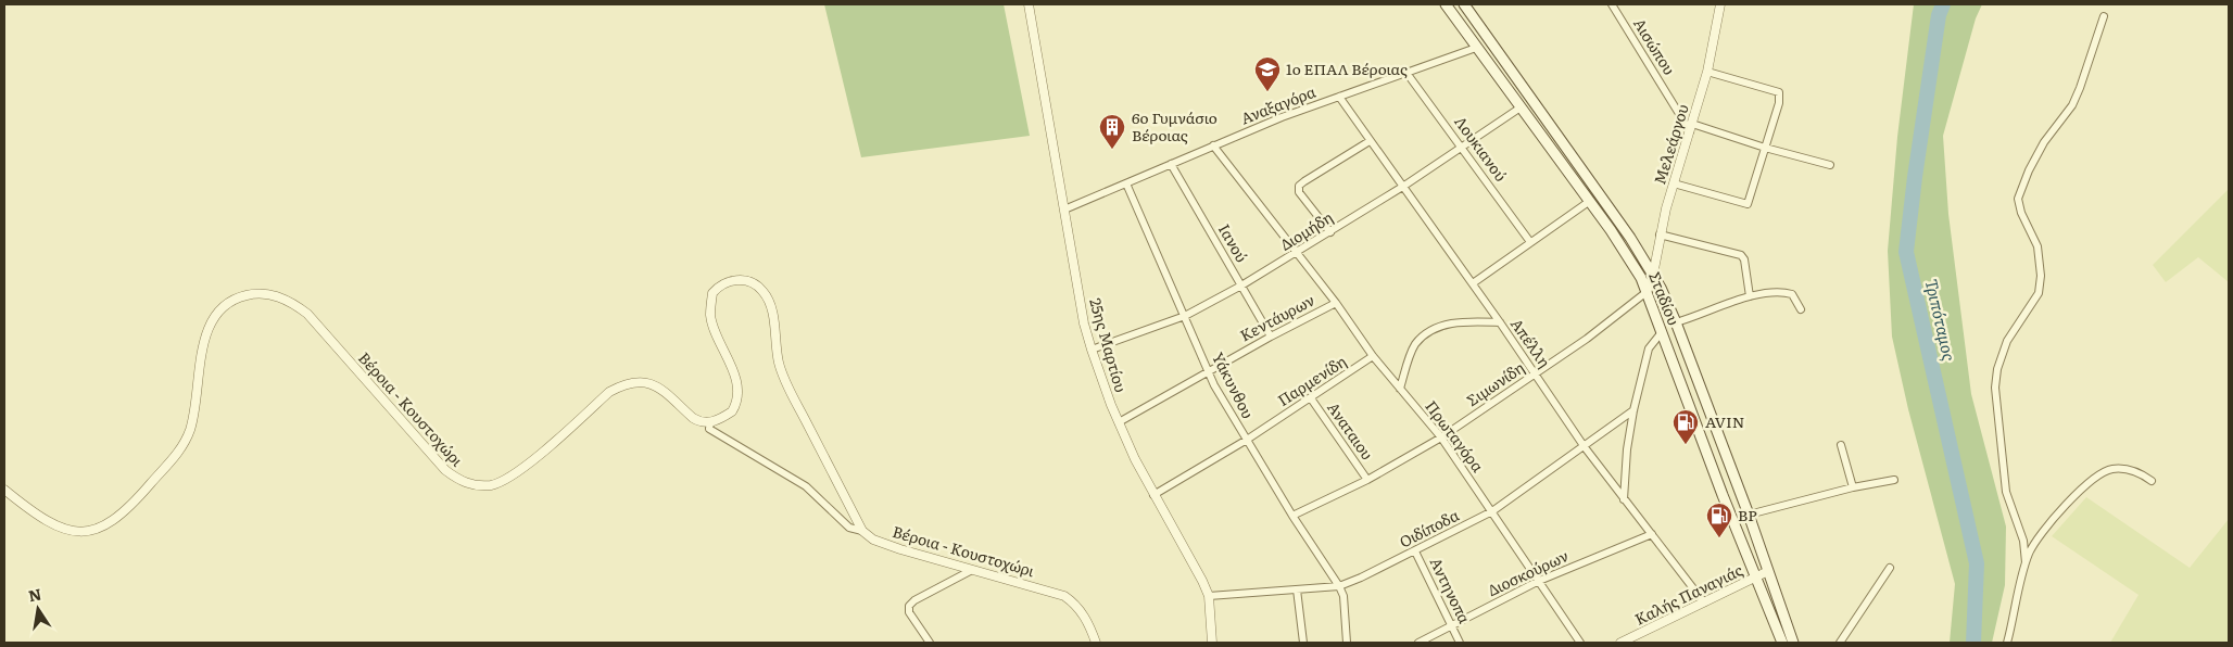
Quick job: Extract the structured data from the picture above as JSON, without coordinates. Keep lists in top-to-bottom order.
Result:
{
  "streets": {
    "main road": ["Σταδίου"],
    "street": [
      "Αισώπου",
      "Αναξαγόρα",
      "Μελεάργου",
      "Λουκιανού",
      "Διομήδη",
      "Ιανού",
      "Κεντάυρων",
      "Απέλλη",
      "25ης Μαρτίου",
      "Παρμενίδη",
      "Σιμωνίδη",
      "Υάκυνθου",
      "Βέροια - Κουστοχώρι",
      "Αναταιου",
      "Πρωταγόρα",
      "Οιδίποδα",
      "Διοσκούρων",
      "Αντηνοπα",
      "Καλής Παναγιάς"
    ]
  },
  "crossings": [
    ["Αισώπου", "Μελεάργου"],
    ["Αναξαγόρα", "Λουκιανού"],
    ["Αναξαγόρα", "Ιανού"],
    ["Αναξαγόρα", "Σταδίου"],
    ["Αναξαγόρα", "Απέλλη"],
    ["Αναξαγόρα", "25ης Μαρτίου"],
    ["Αναξαγόρα", "Υάκυνθου"],
    ["Αναξαγόρα", "Πρωταγόρα"],
    ["Μελεάργου", "Σταδίου"],
    ["Μελεάργου", "Σιμωνίδη"],
    ["Λουκιανού", "Διομήδη"],
    ["Διομήδη", "Ιανού"],
    ["Διομήδη", "Σταδίου"],
    ["Διομήδη", "Απέλλη"],
    ["Διομήδη", "25ης Μαρτίου"],
    ["Διομήδη", "Υάκυνθου"],
    ["Διομήδη", "Πρωταγόρα"],
    ["Ιανού", "Κεντάυρων"],
    ["Σταδίου", "Σιμωνίδη"],
    ["Σταδίου", "Καλής Παναγιάς"],
    ["Κεντάυρων", "25ης Μαρτίου"],
    ["Κεντάυρων", "Υάκυνθου"],
    ["Κεντάυρων", "Πρωταγόρα"],
    ["Απέλλη", "Σιμωνίδη"],
    ["Απέλλη", "Οιδίποδα"],
    ["Απέλλη", "Διοσκούρων"],
    ["Απέλλη", "Καλής Παναγιάς"],
    ["25ης Μαρτίου", "Παρμενίδη"],
    ["25ης Μαρτίου", "Οιδίποδα"],
    ["Παρμενίδη", "Υάκυνθου"],
    ["Παρμενίδη", "Αναταιου"],
    ["Παρμενίδη", "Πρωταγόρα"],
    ["Σιμωνίδη", "Υάκυνθου"],
    ["Σιμωνίδη", "Αναταιου"],
    ["Σιμωνίδη", "Πρωταγόρα"],
    ["Υάκυνθου", "Οιδίποδα"],
    ["Πρωταγόρα", "Οιδίποδα"],
    ["Πρωταγόρα", "Διοσκούρων"],
    ["Οιδίποδα", "Αντηνοπα"],
    ["Διοσκούρων", "Αντηνοπα"]
  ],
  "water": ["Τριπόταμος"],
  "places": {
    "school or university": ["1ο ΕΠΑΛ Βέροιας"],
    "building": ["6ο Γυμνάσιο Βέροιας"],
    "fuel station": ["AVIN", "BP"]
  },
  "north": "top"
}
